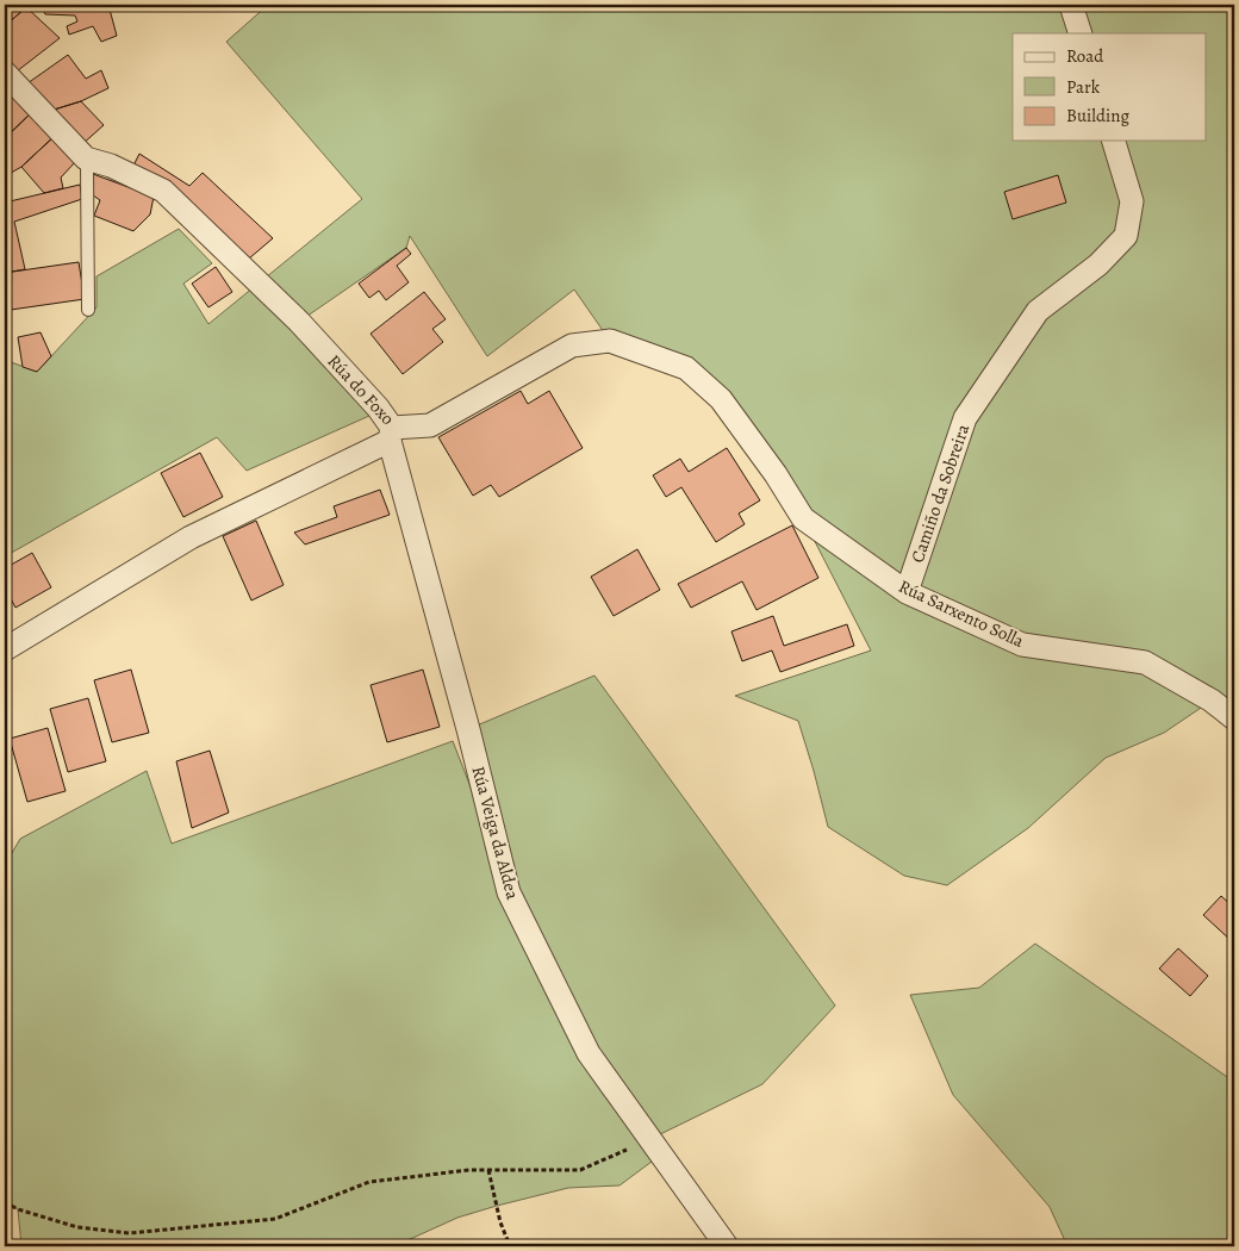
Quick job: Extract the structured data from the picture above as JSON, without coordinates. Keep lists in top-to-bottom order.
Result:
{
  "streets": {
    "street": [
      "Rúa do Foxo",
      "Camiño da Sobreira",
      "Rúa Sarxento Solla",
      "Rúa Veiga da Aldea"
    ]
  },
  "crossings": [
    ["Rúa do Foxo", "Rúa Sarxento Solla"],
    ["Rúa do Foxo", "Rúa Veiga da Aldea"],
    ["Camiño da Sobreira", "Rúa Sarxento Solla"]
  ],
  "legend": ["Road", "Park", "Building"]
}
